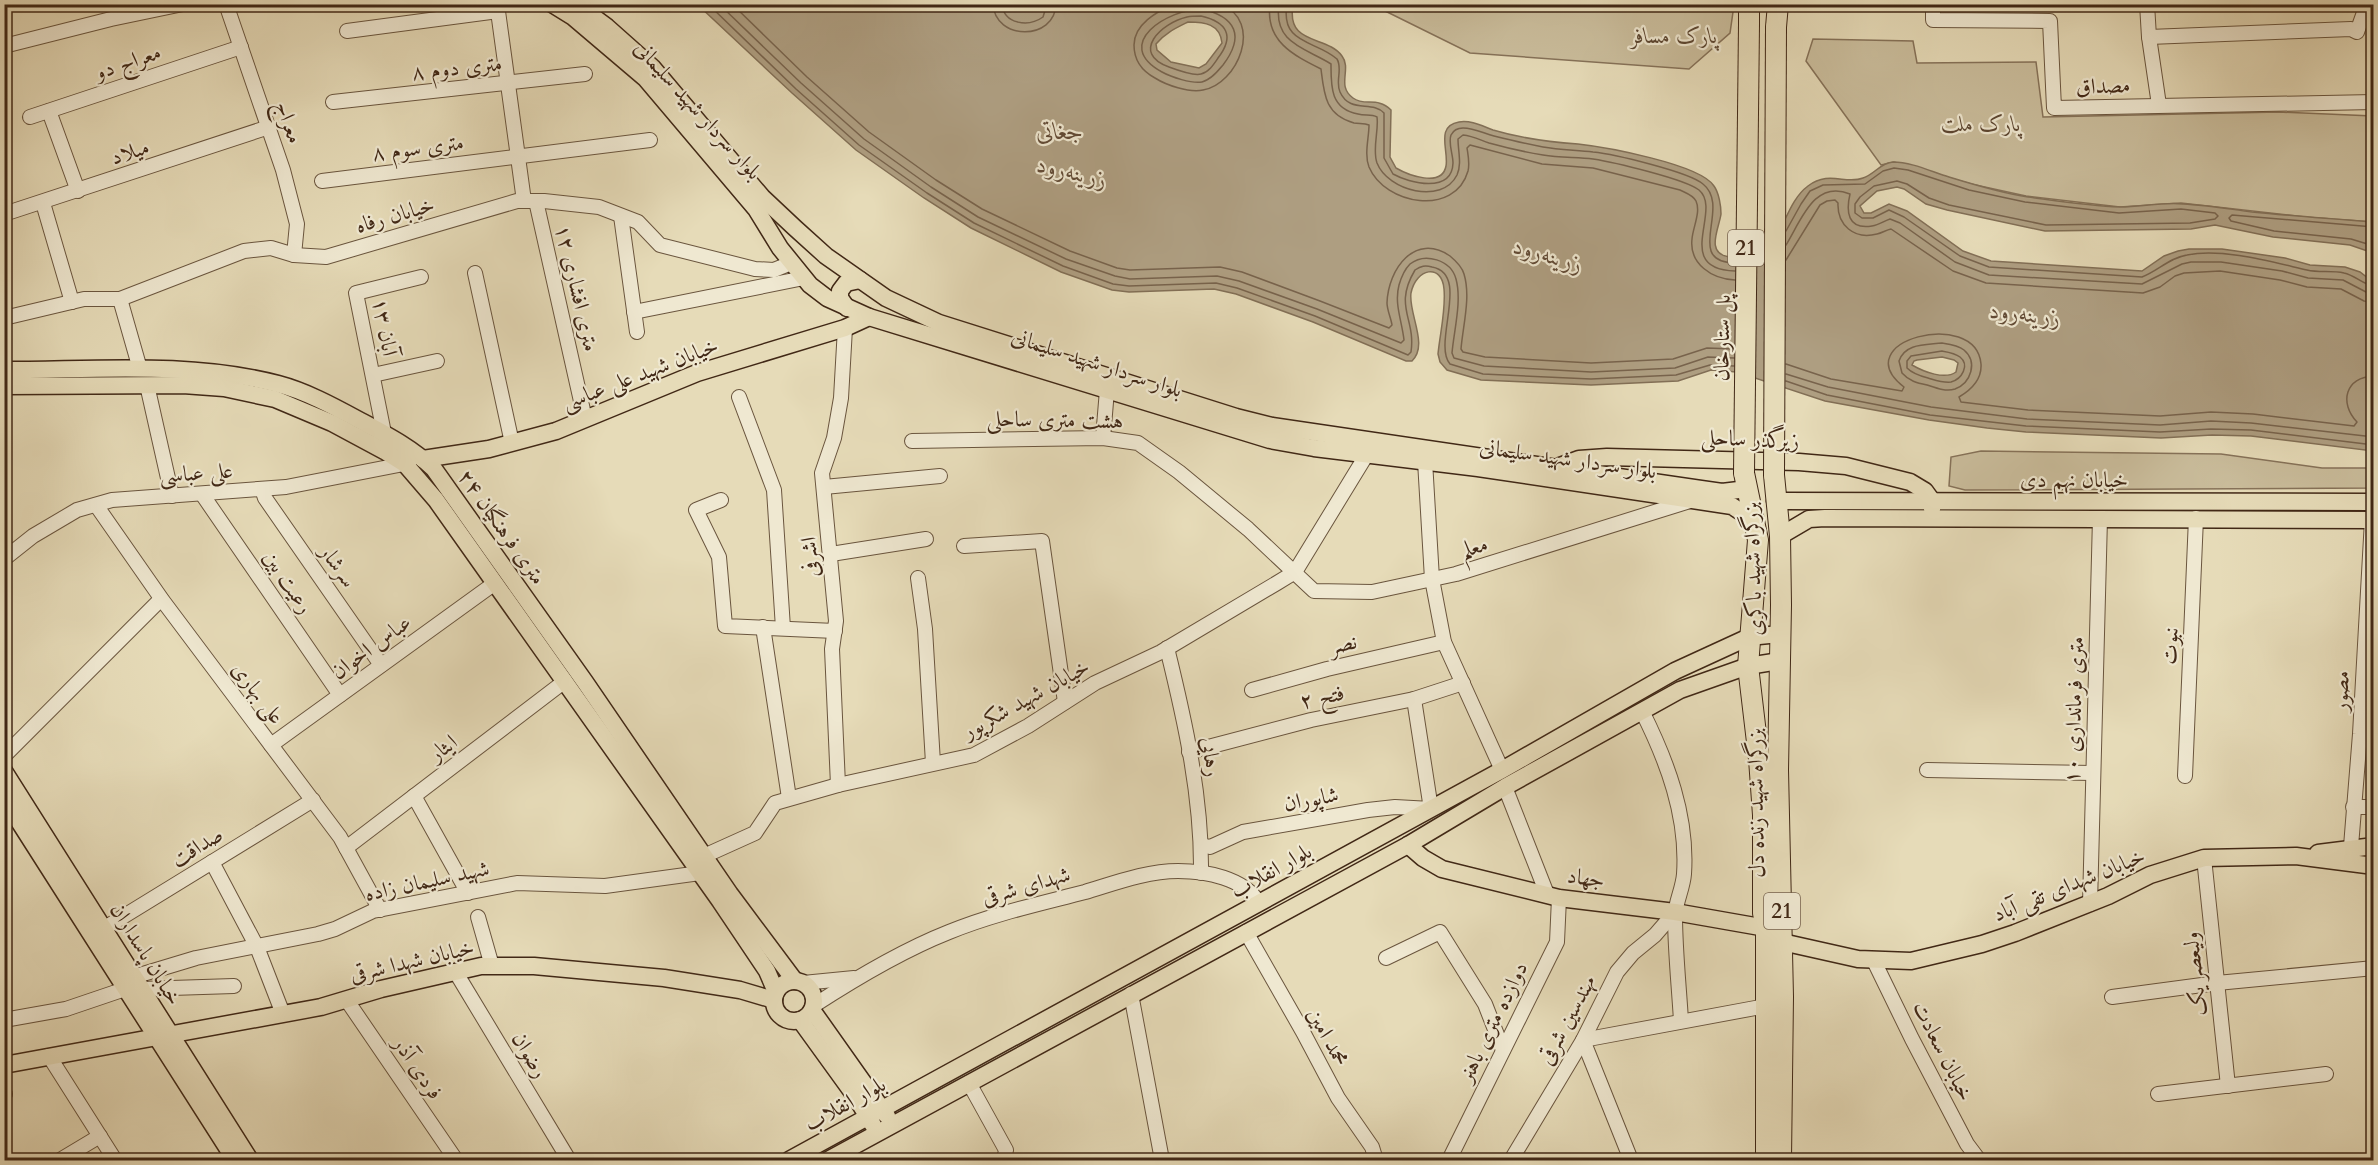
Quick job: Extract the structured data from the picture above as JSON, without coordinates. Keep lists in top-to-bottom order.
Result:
{
  "streets": {
    "highway": [
      "21",
      "پل ستارخان",
      "بزرگراه شهید باکری",
      "بزرگراه شهید زنده دل"
    ],
    "main road": [
      "بلوار سردار شهید سلیمانی",
      "خیابان شهید علی عباسی",
      "زیرگذر ساحلی",
      "خیابان نهم دی",
      "۲۴ متری فرهنگیان",
      "بلوار انقلاب",
      "جهاد",
      "خیابان شهدای تقی آباد",
      "خیابان پاسداران",
      "خیابان شهدا شرقی"
    ],
    "street": [
      "معراج دو",
      "۸ متری دوم",
      "مصداق",
      "معراج",
      "۸ متری سوم",
      "میلاد",
      "خیابان رفاه",
      "۱۲ متری افشاری",
      "۱۳ آبان",
      "هشت متری ساحلی",
      "علی عباسی",
      "معلم",
      "اشرفی",
      "سرشار",
      "رعیت بین",
      "نصر",
      "نبوت",
      "عباس اخوان",
      "مصور",
      "علی بهاری",
      "فتح ۲",
      "خیابان شهید شکرپور",
      "۱۰ متری فرمانداری",
      "ایثار",
      "رهایی",
      "شاپوران",
      "صداقت",
      "شهید سلیمان زاده",
      "شهدای شرقی",
      "ولیعصر یک",
      "مهندسین شرقی",
      "دوازده متری باهنر",
      "محمد امین",
      "خیابان سعادت",
      "رضوان",
      "فردی آذر"
    ]
  },
  "crossings": [
    ["معراج دو", "معراج"],
    ["۸ متری دوم", "۱۲ متری افشاری"],
    ["بلوار سردار شهید سلیمانی", "خیابان رفاه"],
    ["بلوار سردار شهید سلیمانی", "پل ستارخان"],
    ["بلوار سردار شهید سلیمانی", "خیابان شهید علی عباسی"],
    ["بلوار سردار شهید سلیمانی", "زیرگذر ساحلی"],
    ["بلوار سردار شهید سلیمانی", "معلم"],
    ["بلوار سردار شهید سلیمانی", "بزرگراه شهید باکری"],
    ["معراج", "میلاد"],
    ["معراج", "خیابان رفاه"],
    ["۸ متری سوم", "۱۲ متری افشاری"],
    ["خیابان رفاه", "۱۲ متری افشاری"],
    ["21", "بزرگراه شهید باکری"],
    ["21", "بزرگراه شهید زنده دل"],
    ["21", "بلوار انقلاب"],
    ["۱۲ متری افشاری", "خیابان شهید علی عباسی"],
    ["۱۳ آبان", "۲۴ متری فرهنگیان"],
    ["پل ستارخان", "بزرگراه شهید باکری"],
    ["خیابان شهید علی عباسی", "علی عباسی"],
    ["خیابان شهید علی عباسی", "۲۴ متری فرهنگیان"],
    ["خیابان شهید علی عباسی", "اشرفی"],
    ["هشت متری ساحلی", "معلم"],
    ["هشت متری ساحلی", "خیابان شهید شکرپور"],
    ["زیرگذر ساحلی", "خیابان نهم دی"],
    ["علی عباسی", "۲۴ متری فرهنگیان"],
    ["علی عباسی", "سرشار"],
    ["علی عباسی", "رعیت بین"],
    ["علی عباسی", "علی بهاری"],
    ["خیابان نهم دی", "بزرگراه شهید باکری"],
    ["خیابان نهم دی", "نبوت"],
    ["خیابان نهم دی", "مصور"],
    ["خیابان نهم دی", "۱۰ متری فرمانداری"],
    ["۲۴ متری فرهنگیان", "عباس اخوان"],
    ["۲۴ متری فرهنگیان", "خیابان شهید شکرپور"],
    ["۲۴ متری فرهنگیان", "ایثار"],
    ["۲۴ متری فرهنگیان", "شهید سلیمان زاده"],
    ["۲۴ متری فرهنگیان", "شهدای شرقی"],
    ["۲۴ متری فرهنگیان", "خیابان شهدا شرقی"],
    ["معلم", "خیابان شهید شکرپور"],
    ["اشرفی", "خیابان شهید شکرپور"],
    ["سرشار", "عباس اخوان"],
    ["بزرگراه شهید باکری", "بزرگراه شهید زنده دل"],
    ["بزرگراه شهید باکری", "بلوار انقلاب"],
    ["رعیت بین", "عباس اخوان"],
    ["عباس اخوان", "علی بهاری"],
    ["مصور", "خیابان شهدای تقی آباد"],
    ["علی بهاری", "ایثار"],
    ["علی بهاری", "صداقت"],
    ["علی بهاری", "شهید سلیمان زاده"],
    ["فتح ۲", "رهایی"],
    ["خیابان شهید شکرپور", "رهایی"],
    ["۱۰ متری فرمانداری", "خیابان شهدای تقی آباد"],
    ["رهایی", "شاپوران"],
    ["رهایی", "شهدای شرقی"],
    ["شاپوران", "بلوار انقلاب"],
    ["بزرگراه شهید زنده دل", "بلوار انقلاب"],
    ["بزرگراه شهید زنده دل", "جهاد"],
    ["بزرگراه شهید زنده دل", "خیابان شهدای تقی آباد"],
    ["صداقت", "خیابان پاسداران"],
    ["بلوار انقلاب", "جهاد"],
    ["بلوار انقلاب", "شهدای شرقی"],
    ["بلوار انقلاب", "محمد امین"],
    ["جهاد", "مهندسین شرقی"],
    ["جهاد", "دوازده متری باهنر"],
    ["شهید سلیمان زاده", "خیابان پاسداران"],
    ["خیابان شهدای تقی آباد", "ولیعصر یک"],
    ["خیابان شهدای تقی آباد", "خیابان سعادت"],
    ["شهدای شرقی", "خیابان شهدا شرقی"],
    ["خیابان پاسداران", "خیابان شهدا شرقی"],
    ["خیابان شهدا شرقی", "رضوان"],
    ["خیابان شهدا شرقی", "فردی آذر"]
  ],
  "water": ["جغاتی", "زرینه‌رود"],
  "parks": ["پارک مسافر", "پارک ملت"]
}
